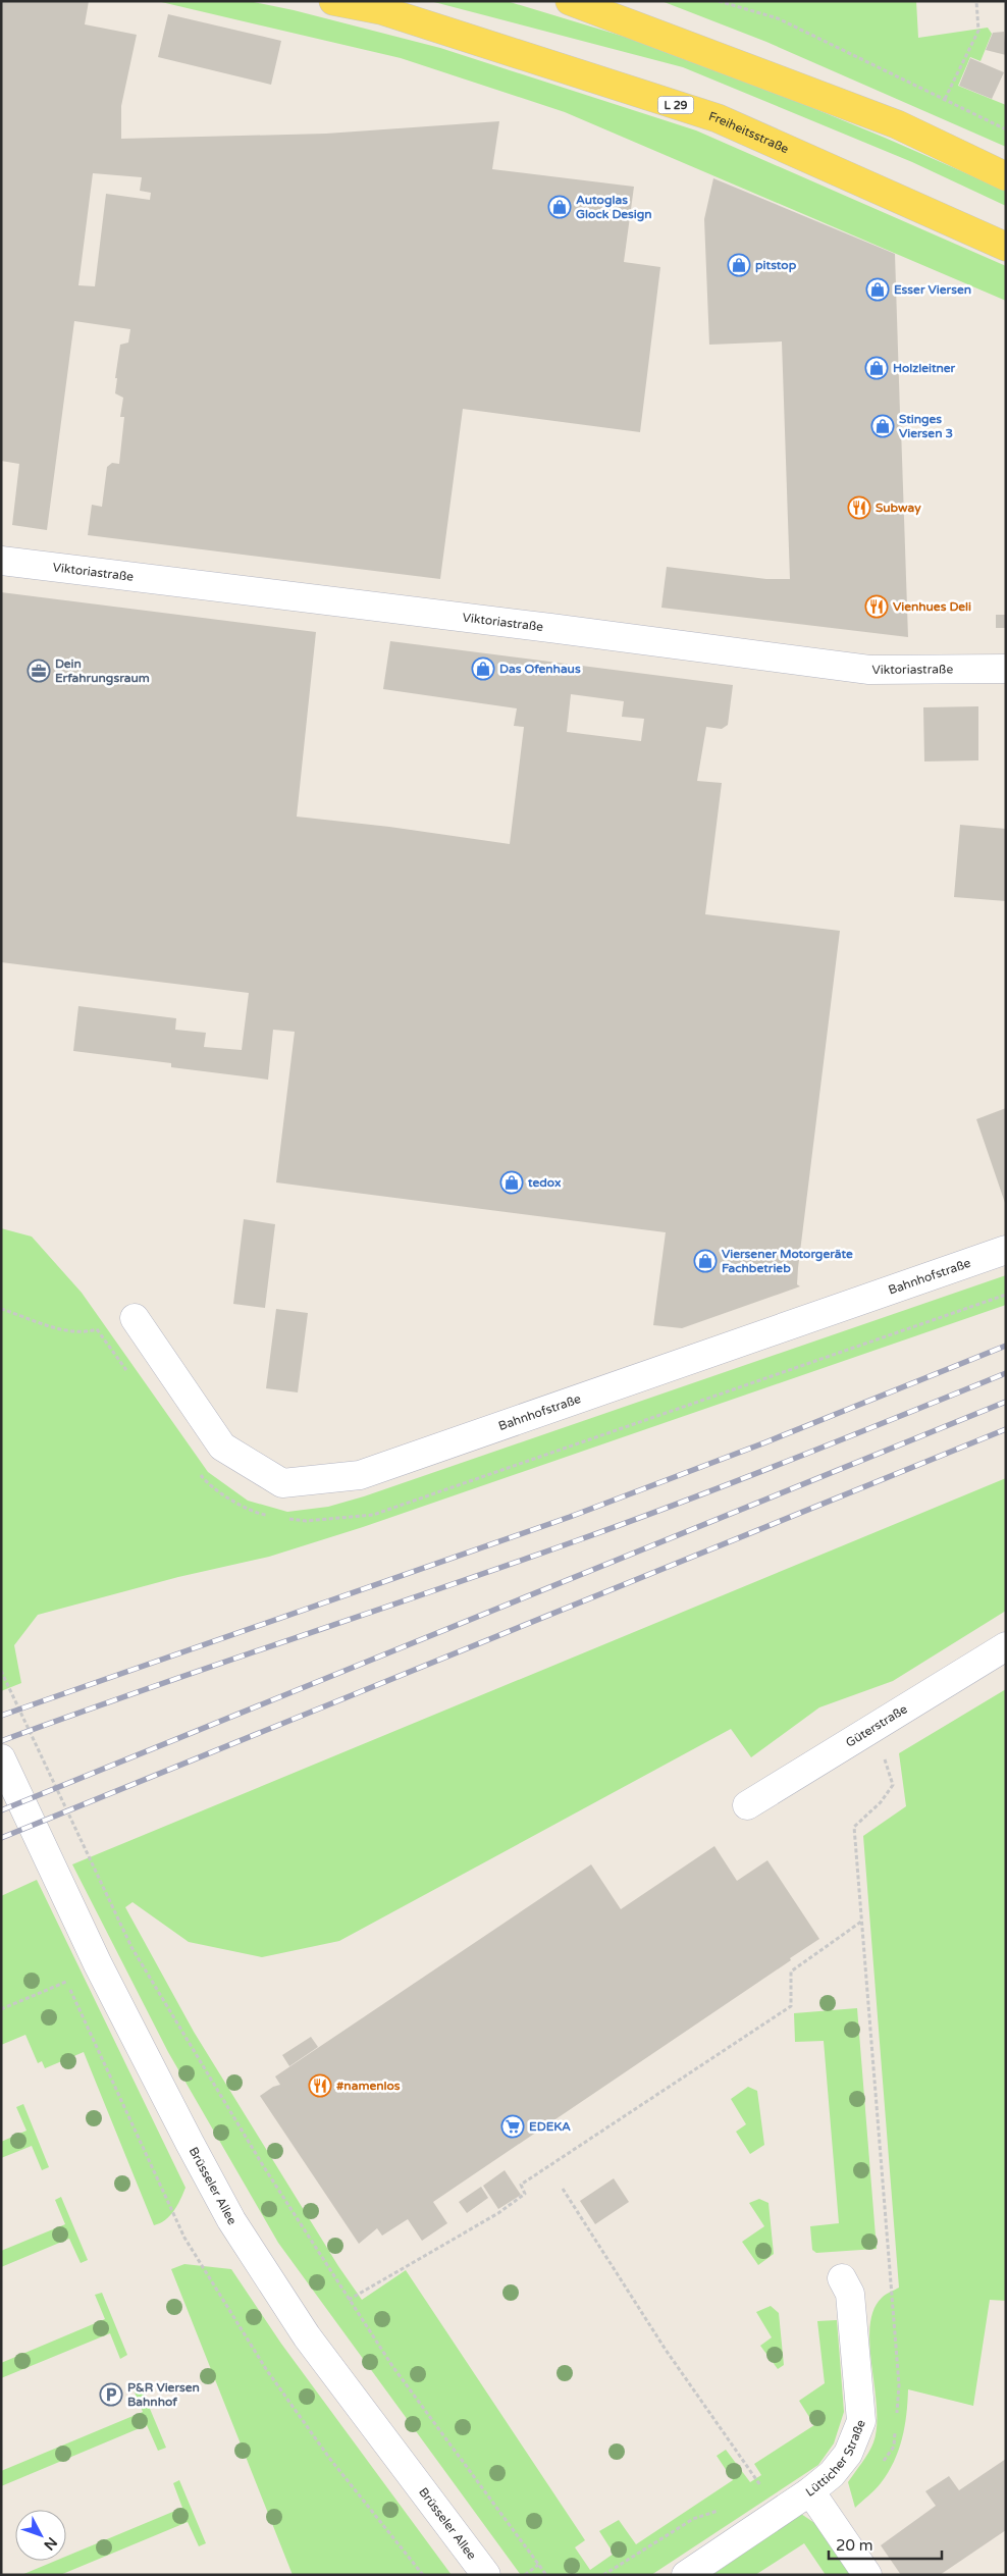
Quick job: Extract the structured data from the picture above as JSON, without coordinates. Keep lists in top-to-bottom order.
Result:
{
  "streets": {
    "main road": ["L 29", "Freiheitsstraße"],
    "street": [
      "Viktoriastraße",
      "Bahnhofstraße",
      "Güterstraße",
      "Brüsseler Allee",
      "Lütticher Straße"
    ]
  },
  "places": {
    "shop": [
      "Autoglas Glock Design",
      "pitstop",
      "Esser Viersen",
      "Holzleitner",
      "Stinges Viersen 3",
      "Das Ofenhaus",
      "tedox",
      "Viersener Motorgeräte Fachbetrieb"
    ],
    "restaurant": ["Subway", "Vienhues Deli", "#namenlos"],
    "office": ["Dein Erfahrungsraum"],
    "supermarket": ["EDEKA"],
    "parking": ["P&R Viersen Bahnhof"]
  },
  "scale_bar": "20 m",
  "north": "bottom right"
}
